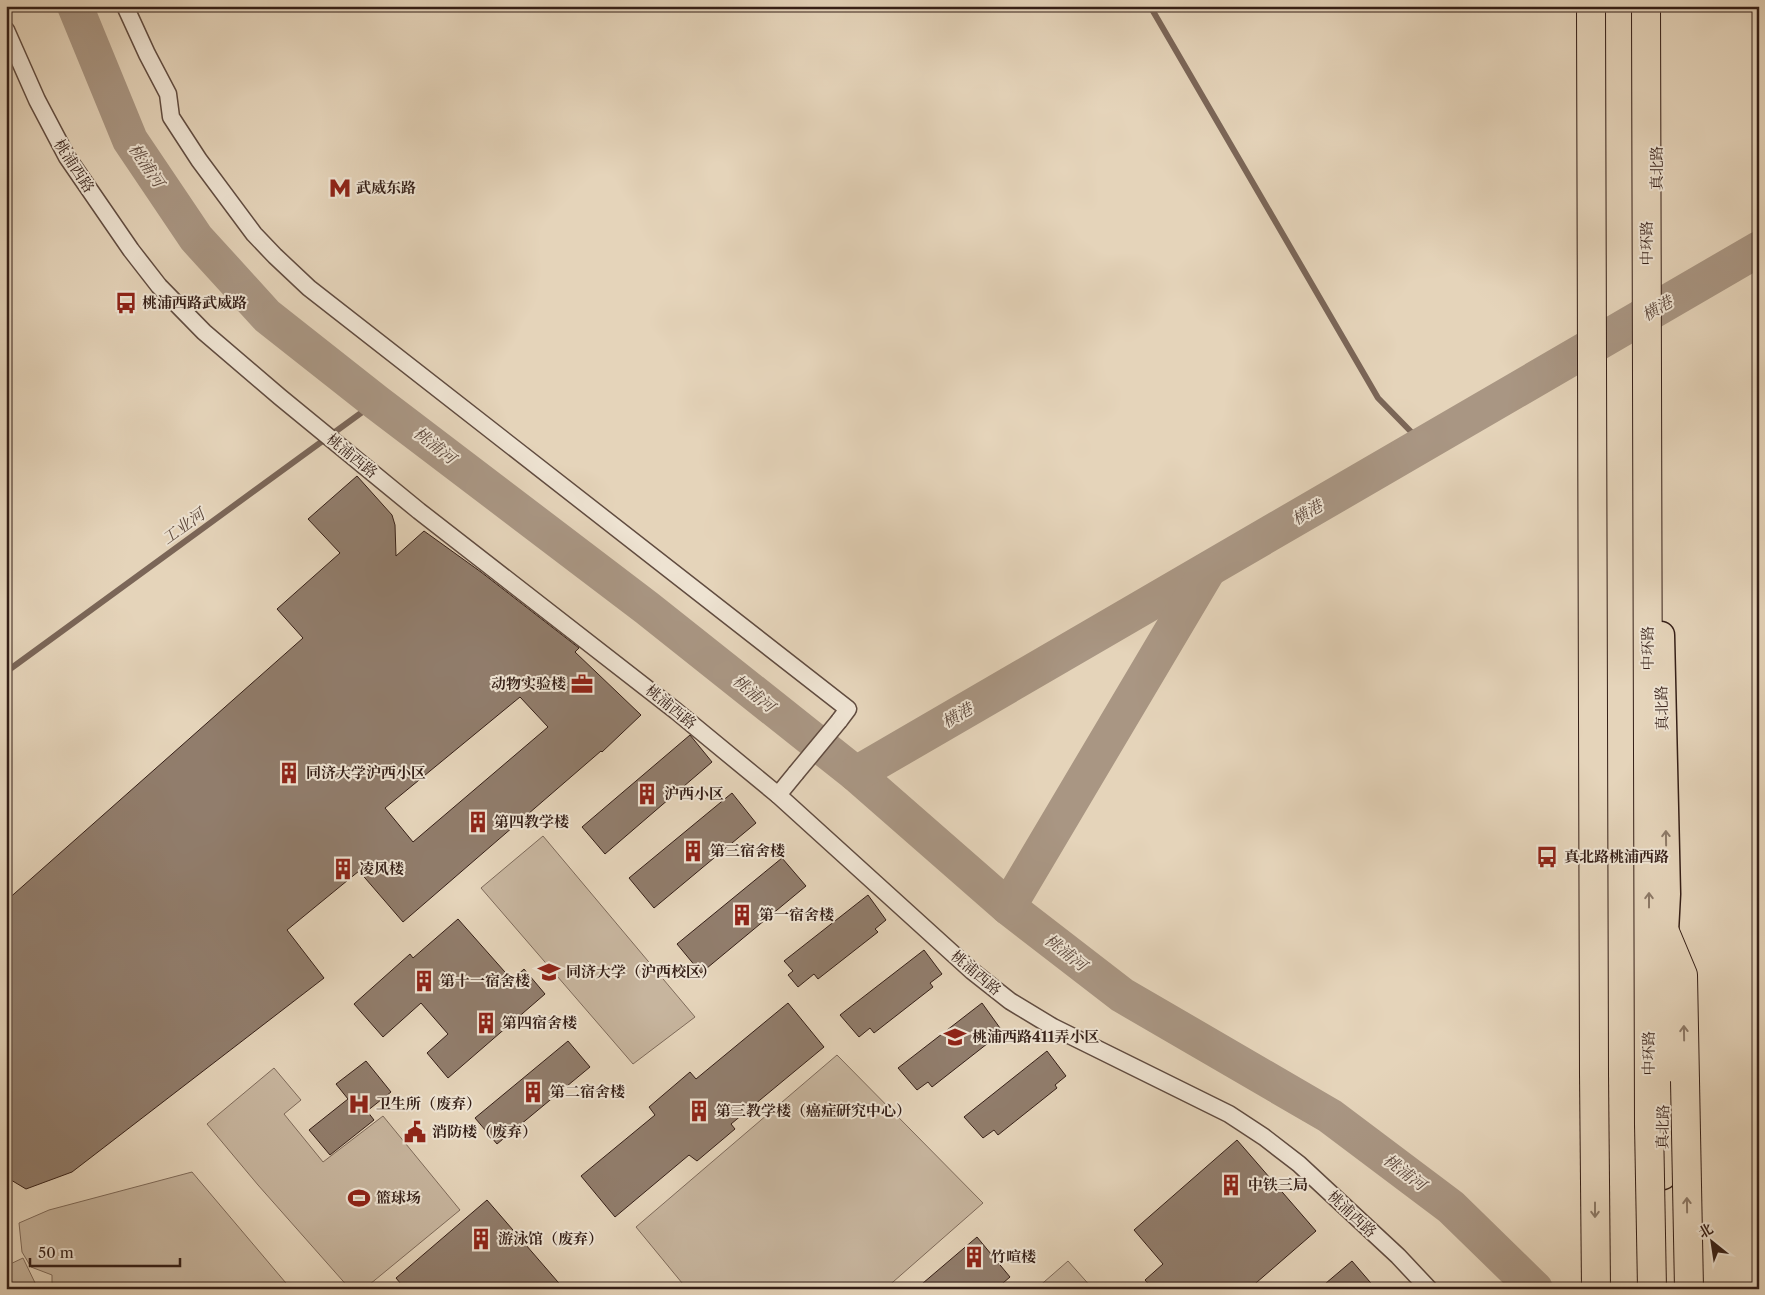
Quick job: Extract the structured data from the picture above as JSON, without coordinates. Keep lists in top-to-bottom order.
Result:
{
  "streets": {
    "highway": ["中环路"],
    "main road": ["真北路"],
    "street": ["桃浦西路"]
  },
  "water": ["桃浦河", "横港", "工业河"],
  "places": {
    "metro station": ["武威东路"],
    "bus stop": ["桃浦西路武威路", "真北路桃浦西路"],
    "office": ["动物实验楼"],
    "building": [
      "同济大学沪西小区",
      "沪西小区",
      "第四教学楼",
      "第三宿舍楼",
      "凌风楼",
      "第一宿舍楼",
      "第十一宿舍楼",
      "第四宿舍楼",
      "第二宿舍楼",
      "第三教学楼（癌症研究中心）",
      "中铁三局",
      "游泳馆（废弃）",
      "竹喧楼"
    ],
    "school or university": ["同济大学（沪西校区）", "桃浦西路411弄小区"],
    "hospital": ["卫生所（废弃）"],
    "public building": ["消防楼（废弃）"],
    "sports": ["篮球场"]
  },
  "scale_bar": "50 m",
  "north": "top left"
}
